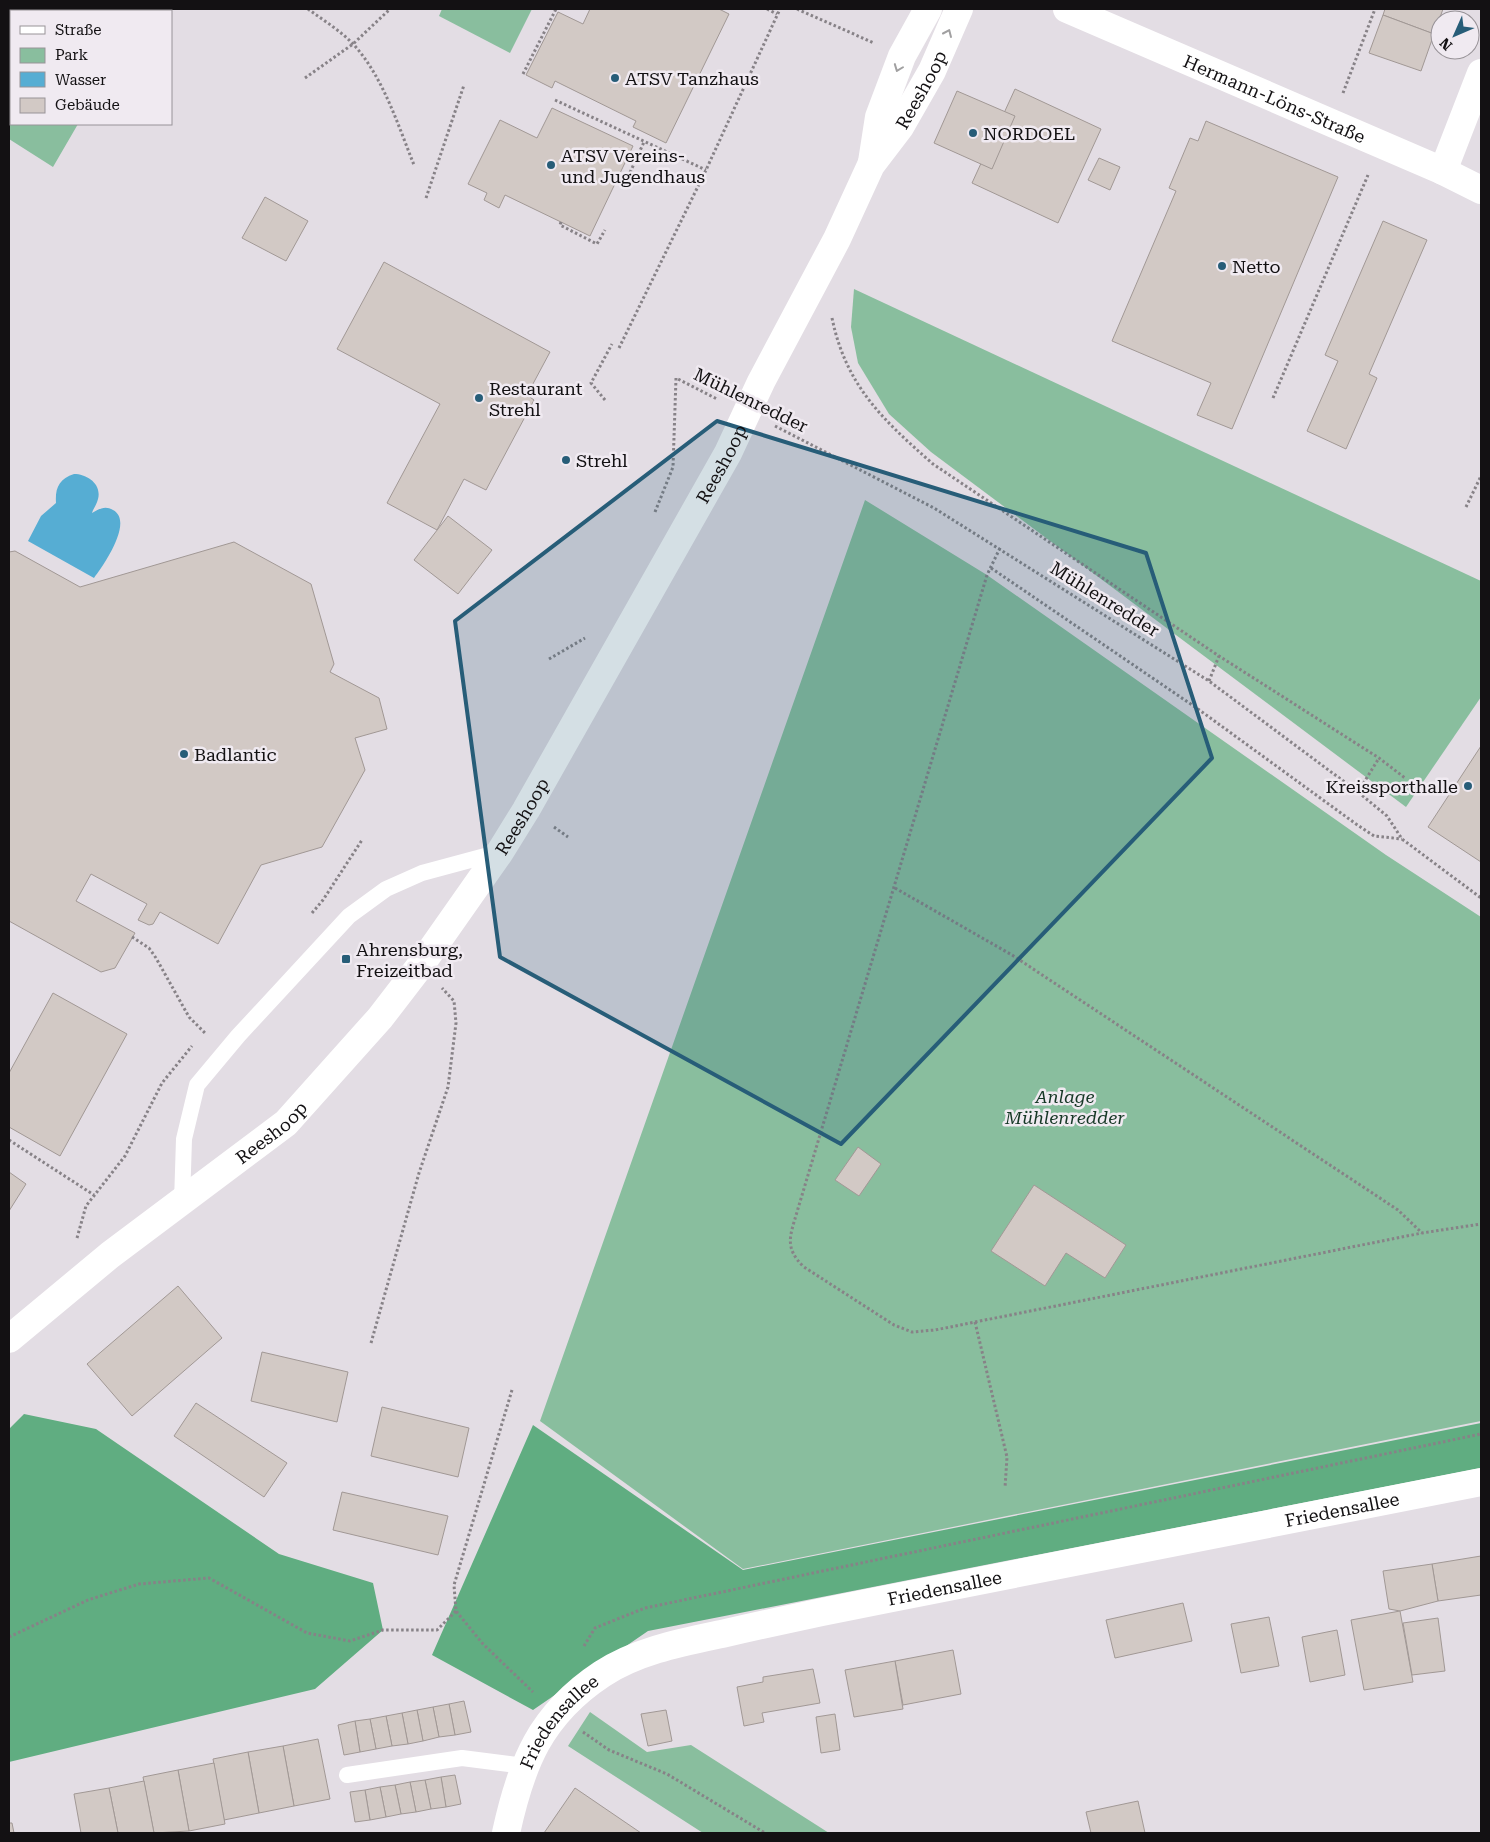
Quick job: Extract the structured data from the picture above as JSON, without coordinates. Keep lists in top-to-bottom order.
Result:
{
  "streets": {
    "street": ["Reeshoop", "Hermann-Löns-Straße", "Friedensallee"],
    "path": ["Mühlenredder"]
  },
  "crossings": [
    ["Reeshoop", "Mühlenredder"]
  ],
  "parks": ["Anlage Mühlenredder"],
  "places": {
    "other": [
      "ATSV Tanzhaus",
      "NORDOEL",
      "ATSV Vereins- und Jugendhaus",
      "Netto",
      "Restaurant Strehl",
      "Strehl",
      "Badlantic",
      "Kreissporthalle"
    ],
    "transit": ["Ahrensburg, Freizeitbad"]
  },
  "legend": [
    "Straße",
    "Park",
    "Wasser",
    "Gebäude"
  ],
  "north": "bottom left"
}
